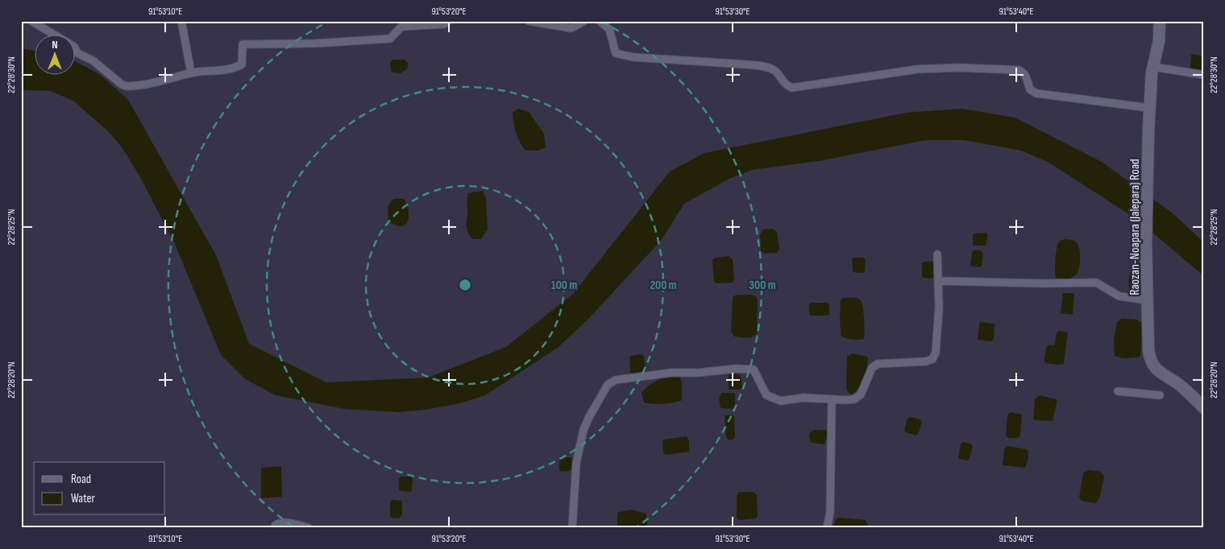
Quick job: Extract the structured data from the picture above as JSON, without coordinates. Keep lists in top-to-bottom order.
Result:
{
  "streets": {
    "main road": ["Raozan-Noapara (Jalepara) Road"]
  },
  "legend": ["Road", "Water"],
  "north": "top",
  "coordinates": [
    "91°53'10\"E",
    "91°53'20\"E",
    "91°53'30\"E",
    "91°53'40\"E",
    "22°28'30\"N",
    "22°28'25\"N",
    "22°28'20\"N"
  ],
  "rings": ["100 m", "200 m", "300 m"]
}
